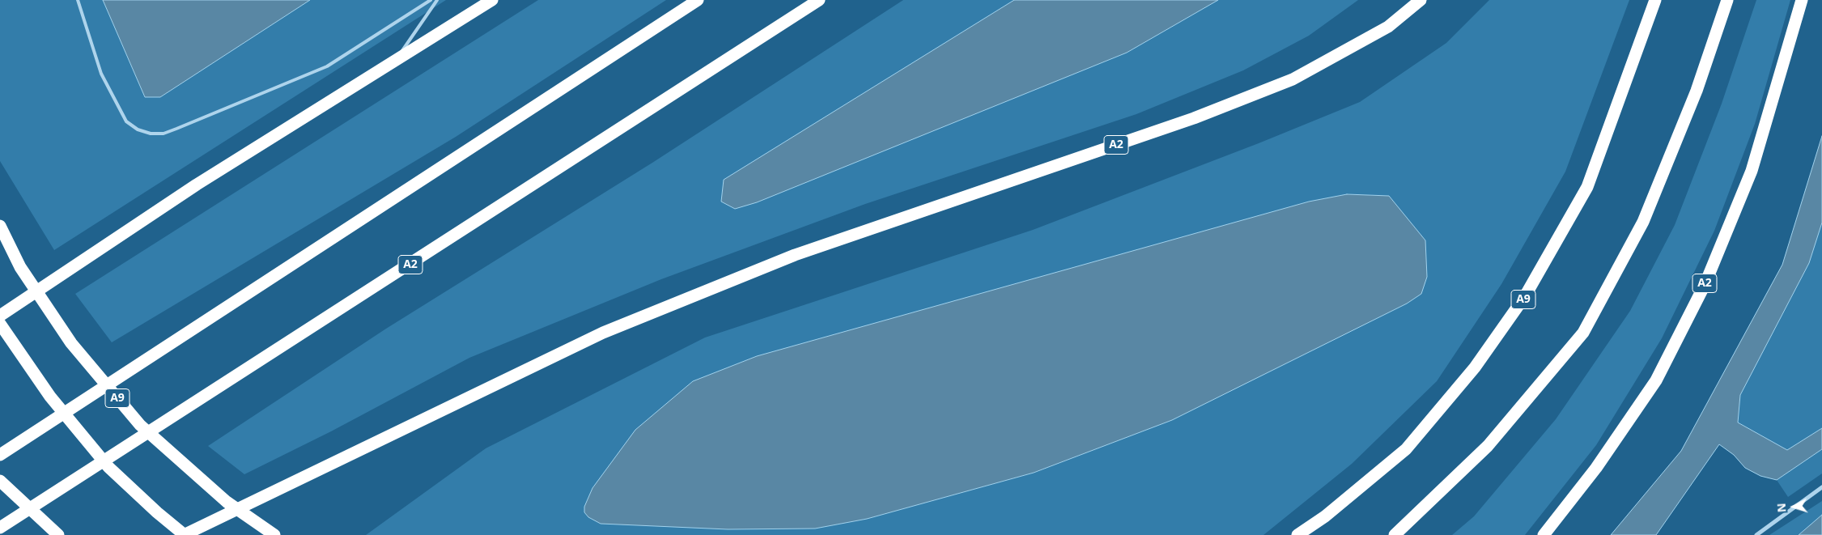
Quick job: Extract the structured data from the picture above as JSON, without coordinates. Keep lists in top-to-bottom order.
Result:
{
  "streets": {
    "highway": ["A2", "A9"]
  },
  "north": "left"
}
